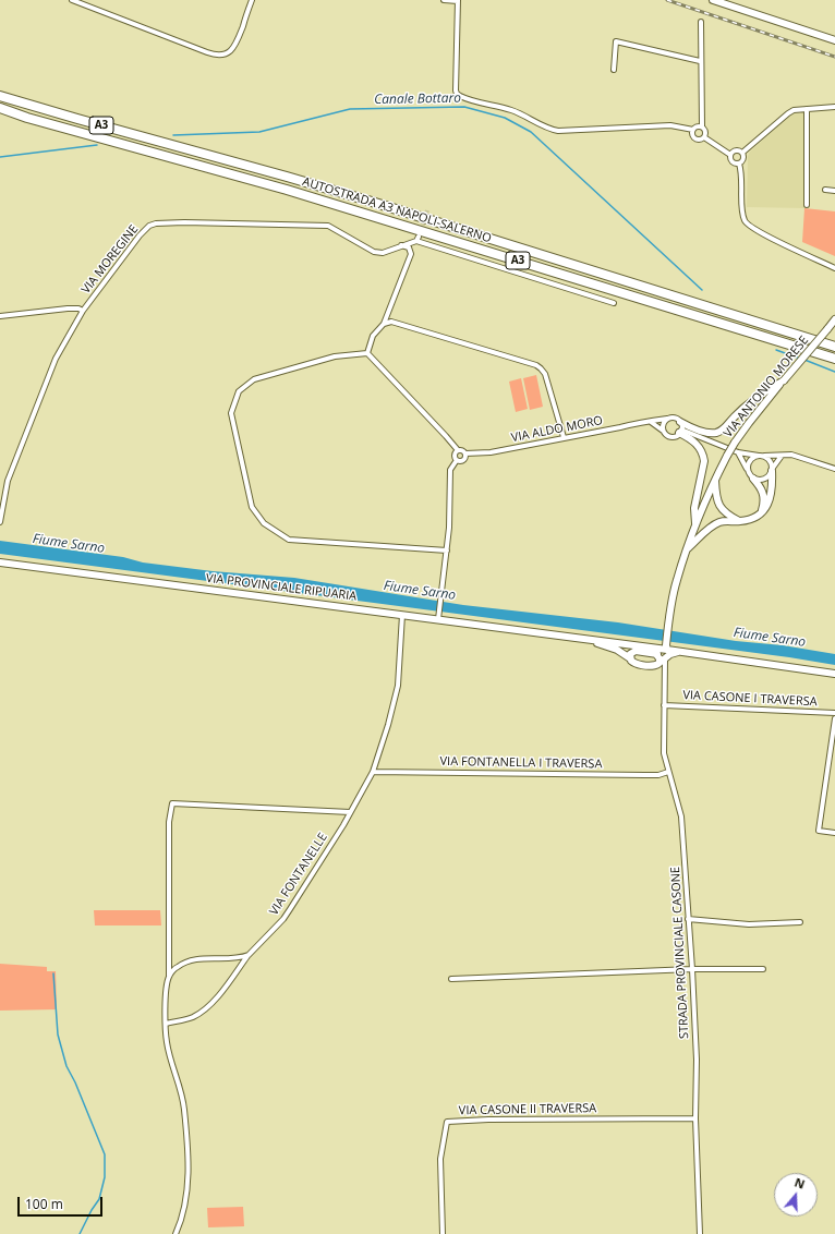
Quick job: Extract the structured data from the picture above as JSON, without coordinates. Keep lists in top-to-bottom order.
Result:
{
  "streets": {
    "highway": ["A3", "AUTOSTRADA A3 NAPOLI-SALERNO"],
    "main road": ["VIA ANTONIO MORESE", "VIA PROVINCIALE RIPUARIA"],
    "street": [
      "VIA MOREGINE",
      "VIA ALDO MORO",
      "VIA CASONE I TRAVERSA",
      "VIA FONTANELLA I TRAVERSA",
      "VIA FONTANELLE",
      "STRADA PROVINCIALE CASONE",
      "VIA CASONE II TRAVERSA"
    ]
  },
  "crossings": [
    ["VIA ANTONIO MORESE", "VIA PROVINCIALE RIPUARIA"],
    ["VIA ANTONIO MORESE", "STRADA PROVINCIALE CASONE"],
    ["VIA PROVINCIALE RIPUARIA", "VIA FONTANELLE"],
    ["VIA PROVINCIALE RIPUARIA", "STRADA PROVINCIALE CASONE"],
    ["VIA CASONE I TRAVERSA", "STRADA PROVINCIALE CASONE"],
    ["VIA FONTANELLA I TRAVERSA", "VIA FONTANELLE"],
    ["VIA FONTANELLA I TRAVERSA", "STRADA PROVINCIALE CASONE"],
    ["STRADA PROVINCIALE CASONE", "VIA CASONE II TRAVERSA"]
  ],
  "water": ["Canale Bottaro", "Fiume Sarno"],
  "scale_bar": "100 m",
  "north": "top"
}
